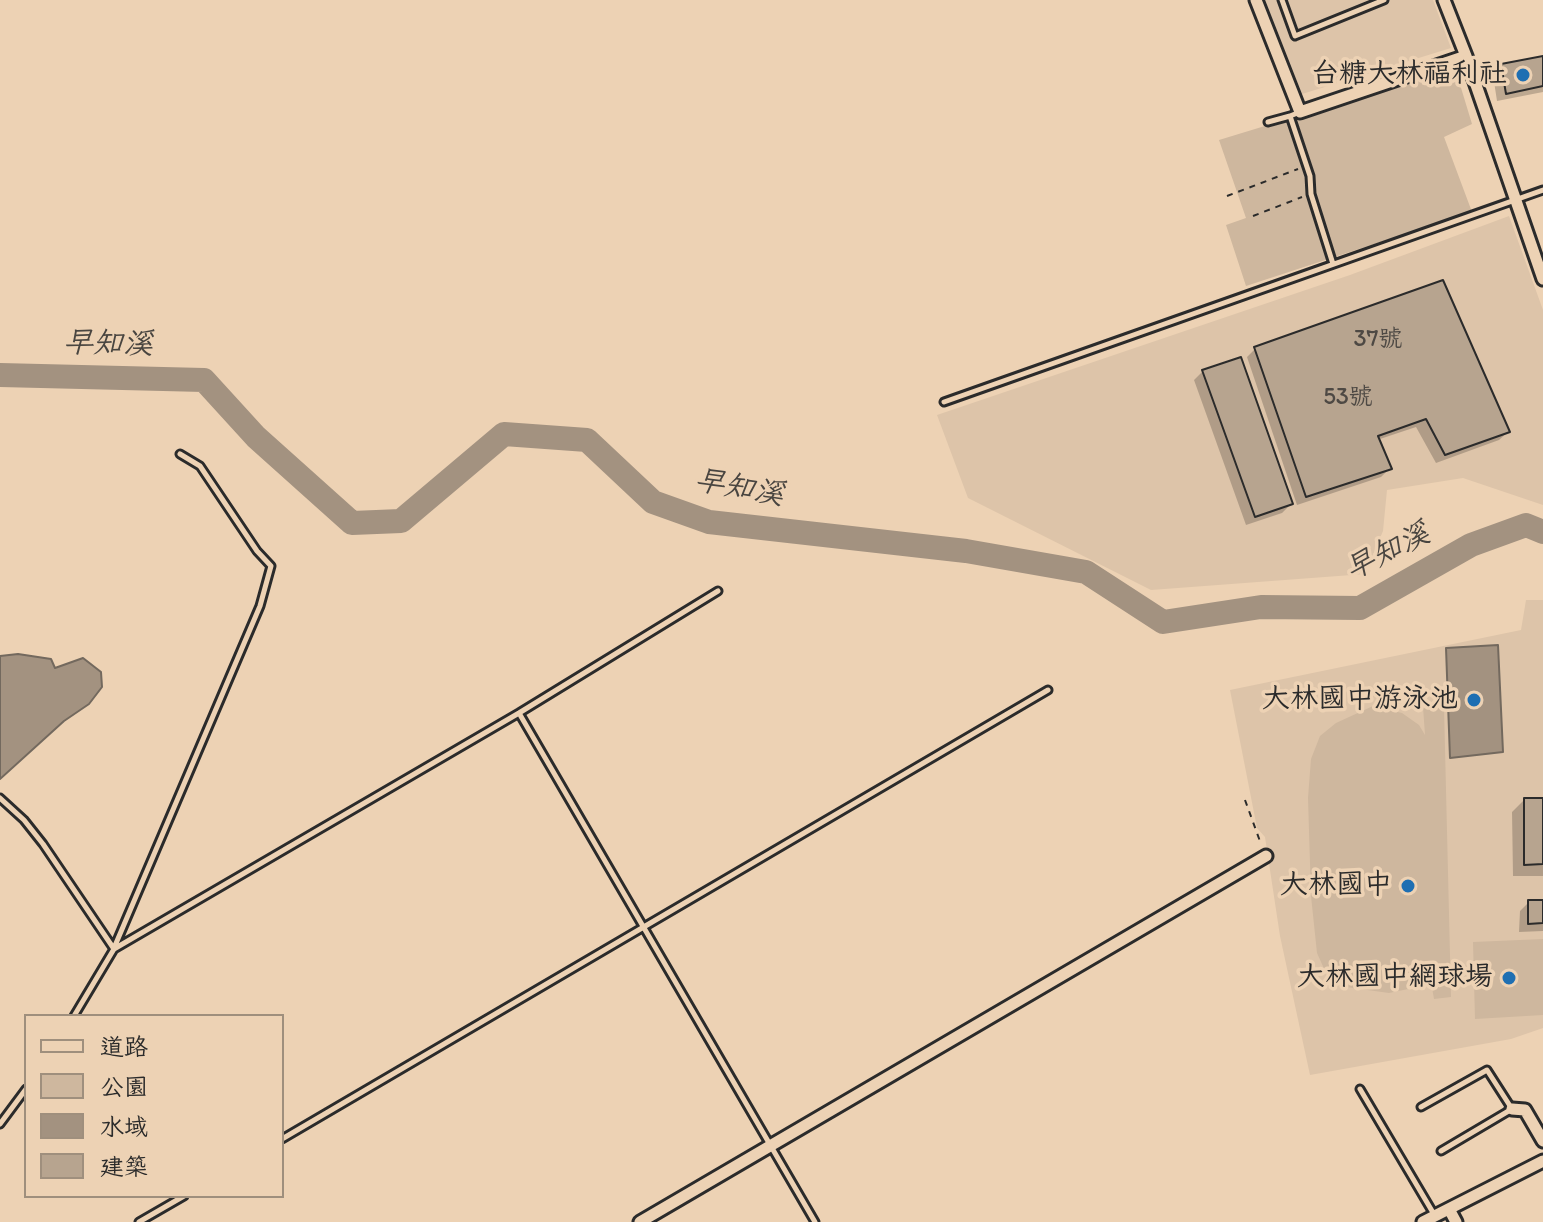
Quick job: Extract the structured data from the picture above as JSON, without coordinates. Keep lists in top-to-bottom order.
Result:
{
  "water": ["早知溪"],
  "places": [
    "台糖大林福利社",
    "大林國中游泳池",
    "大林國中",
    "大林國中網球場"
  ],
  "house_numbers": ["37號", "53號"],
  "legend": [
    "道路",
    "公園",
    "水域",
    "建築"
  ]
}
